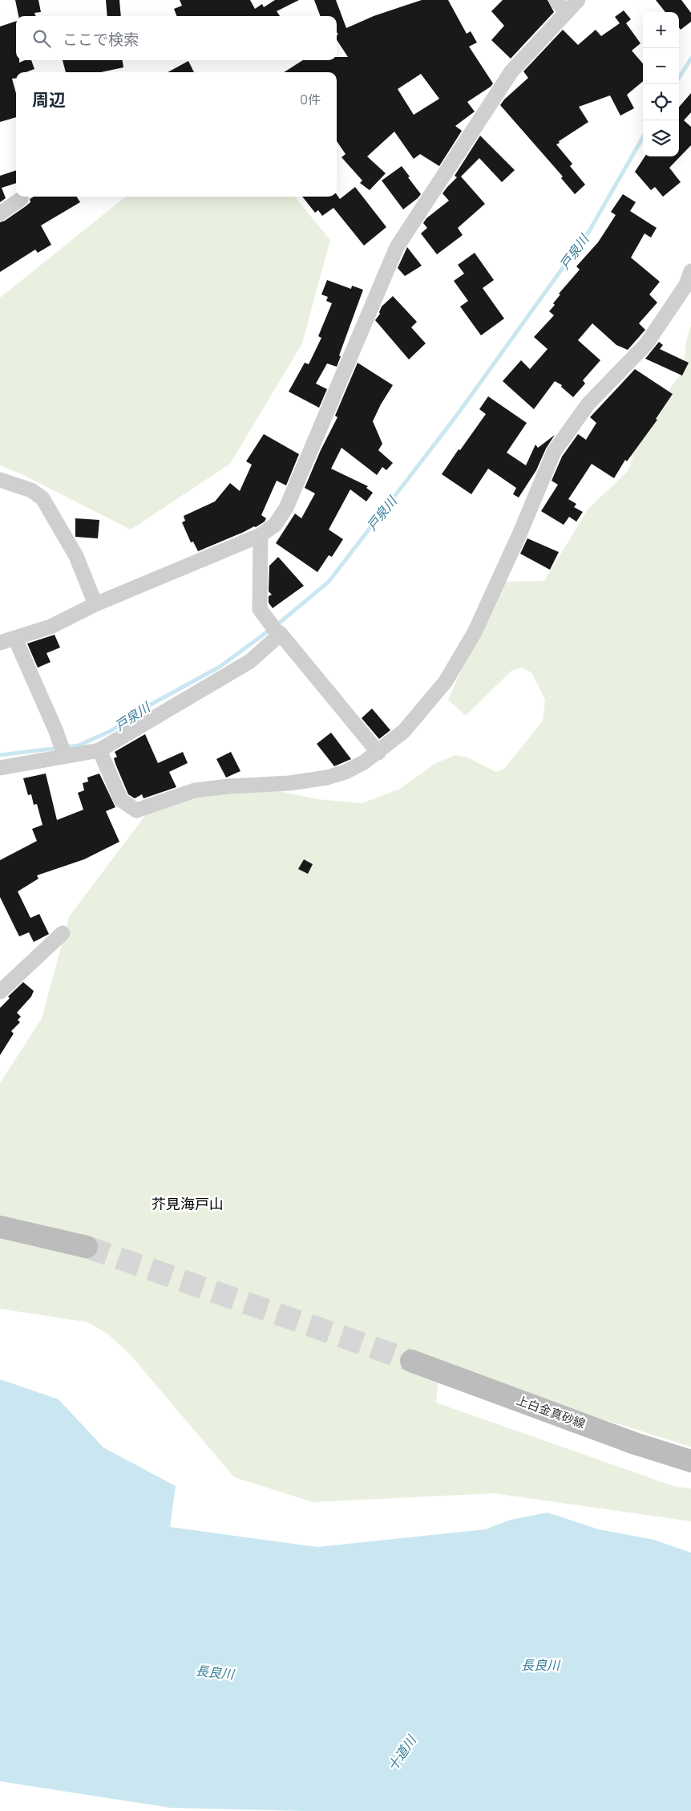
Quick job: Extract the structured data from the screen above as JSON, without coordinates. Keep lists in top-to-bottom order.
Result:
{
  "streets": {
    "main road": ["上白金真砂線"]
  },
  "districts": ["芥見海戸山"],
  "water": ["戸泉川", "長良川", "十道川"],
  "page": {
    "map_buttons": ["+", "−"],
    "search": "ここで検索",
    "heading": ["周辺", "0件"]
  }
}
